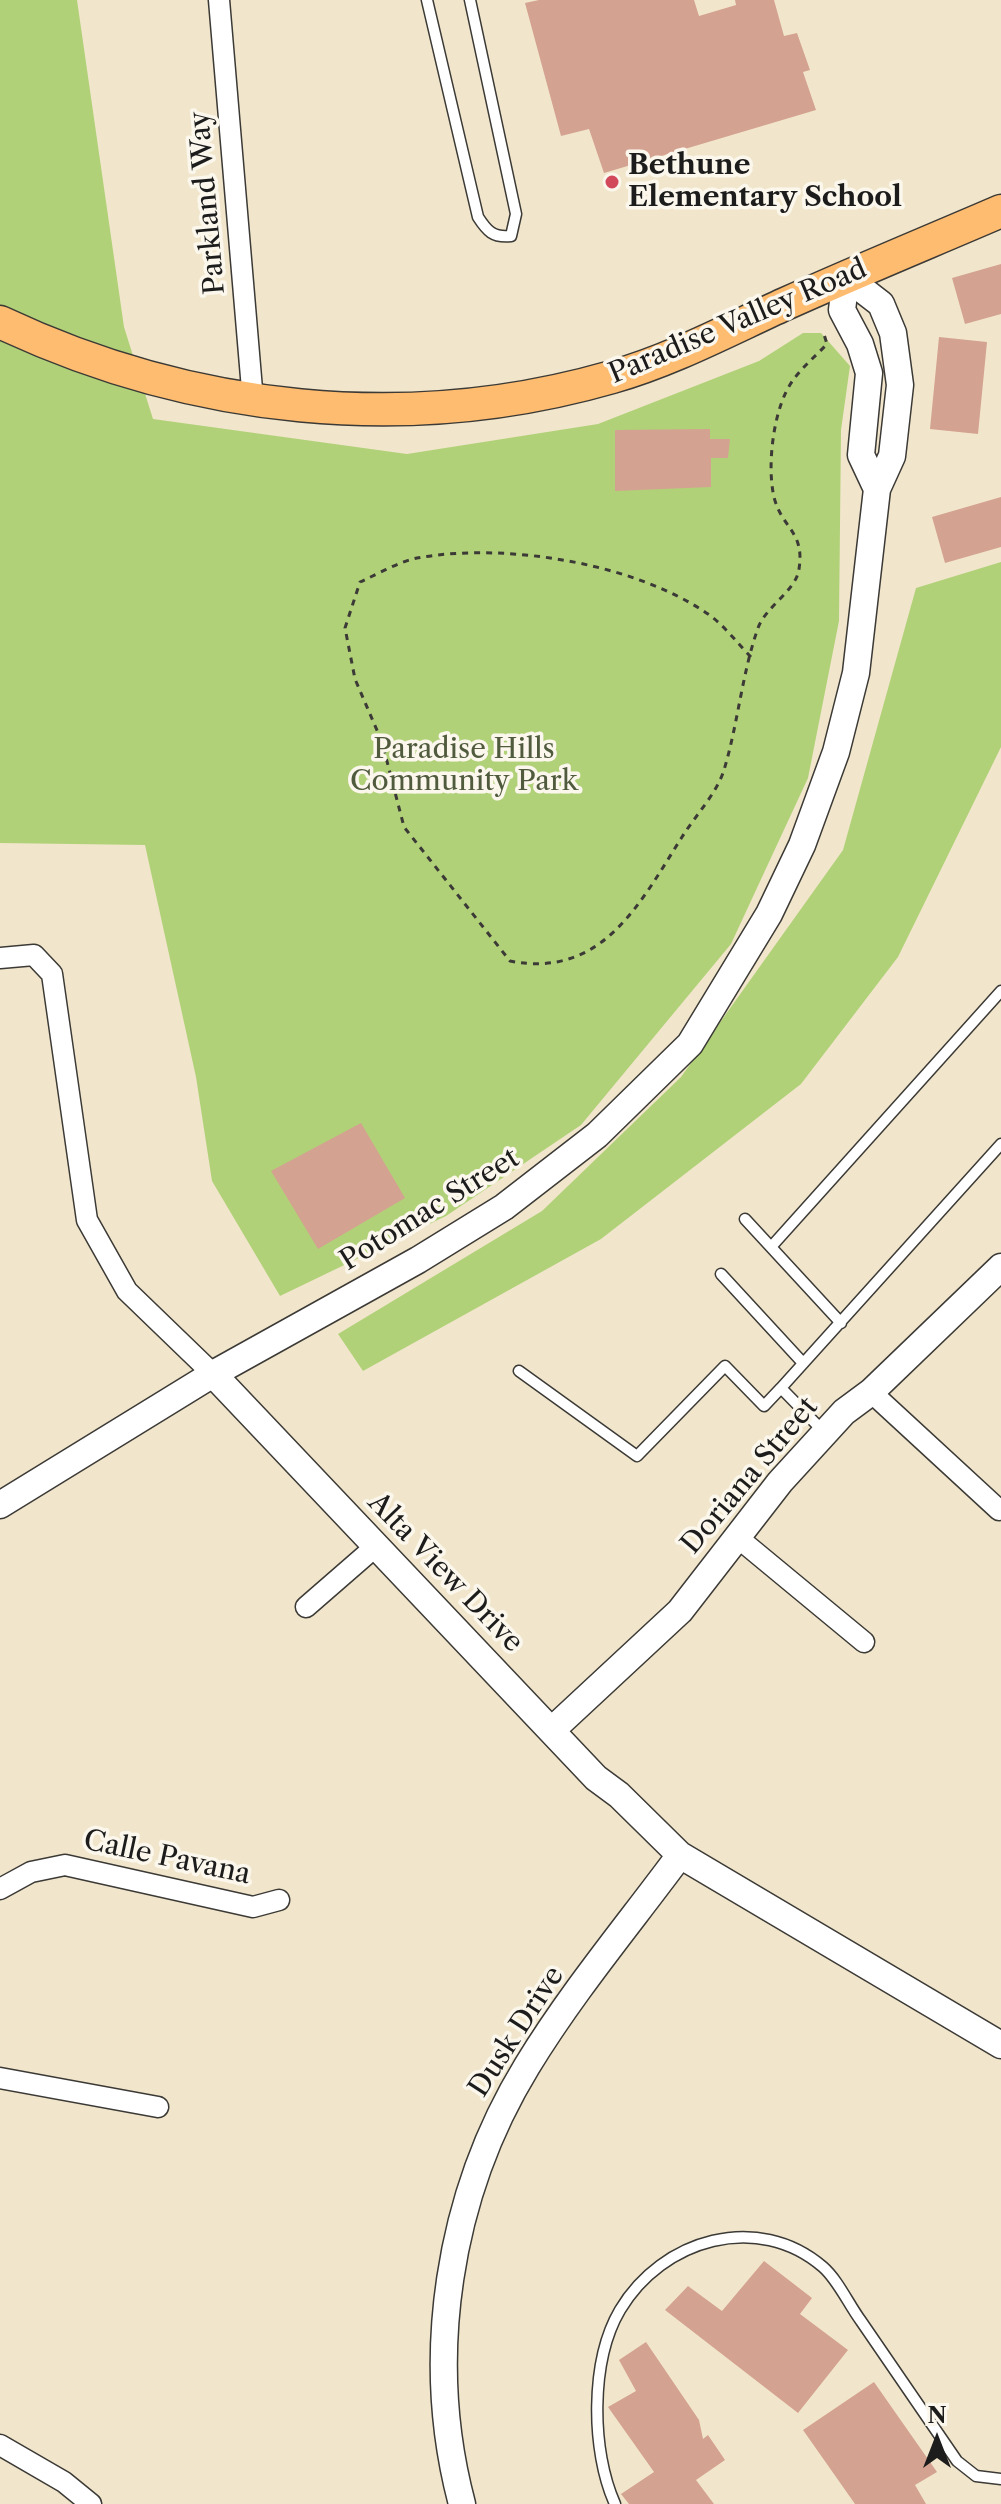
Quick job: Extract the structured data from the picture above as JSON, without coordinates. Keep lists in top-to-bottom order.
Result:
{
  "streets": {
    "main road": ["Paradise Valley Road"],
    "street": [
      "Parkland Way",
      "Potomac Street",
      "Doriana Street",
      "Alta View Drive",
      "Calle Pavana",
      "Dusk Drive"
    ]
  },
  "crossings": [
    ["Parkland Way", "Paradise Valley Road"],
    ["Paradise Valley Road", "Potomac Street"],
    ["Potomac Street", "Alta View Drive"],
    ["Doriana Street", "Alta View Drive"],
    ["Alta View Drive", "Dusk Drive"]
  ],
  "parks": ["Paradise Hills Community Park"],
  "places": ["Bethune Elementary School"],
  "north": "top"
}
